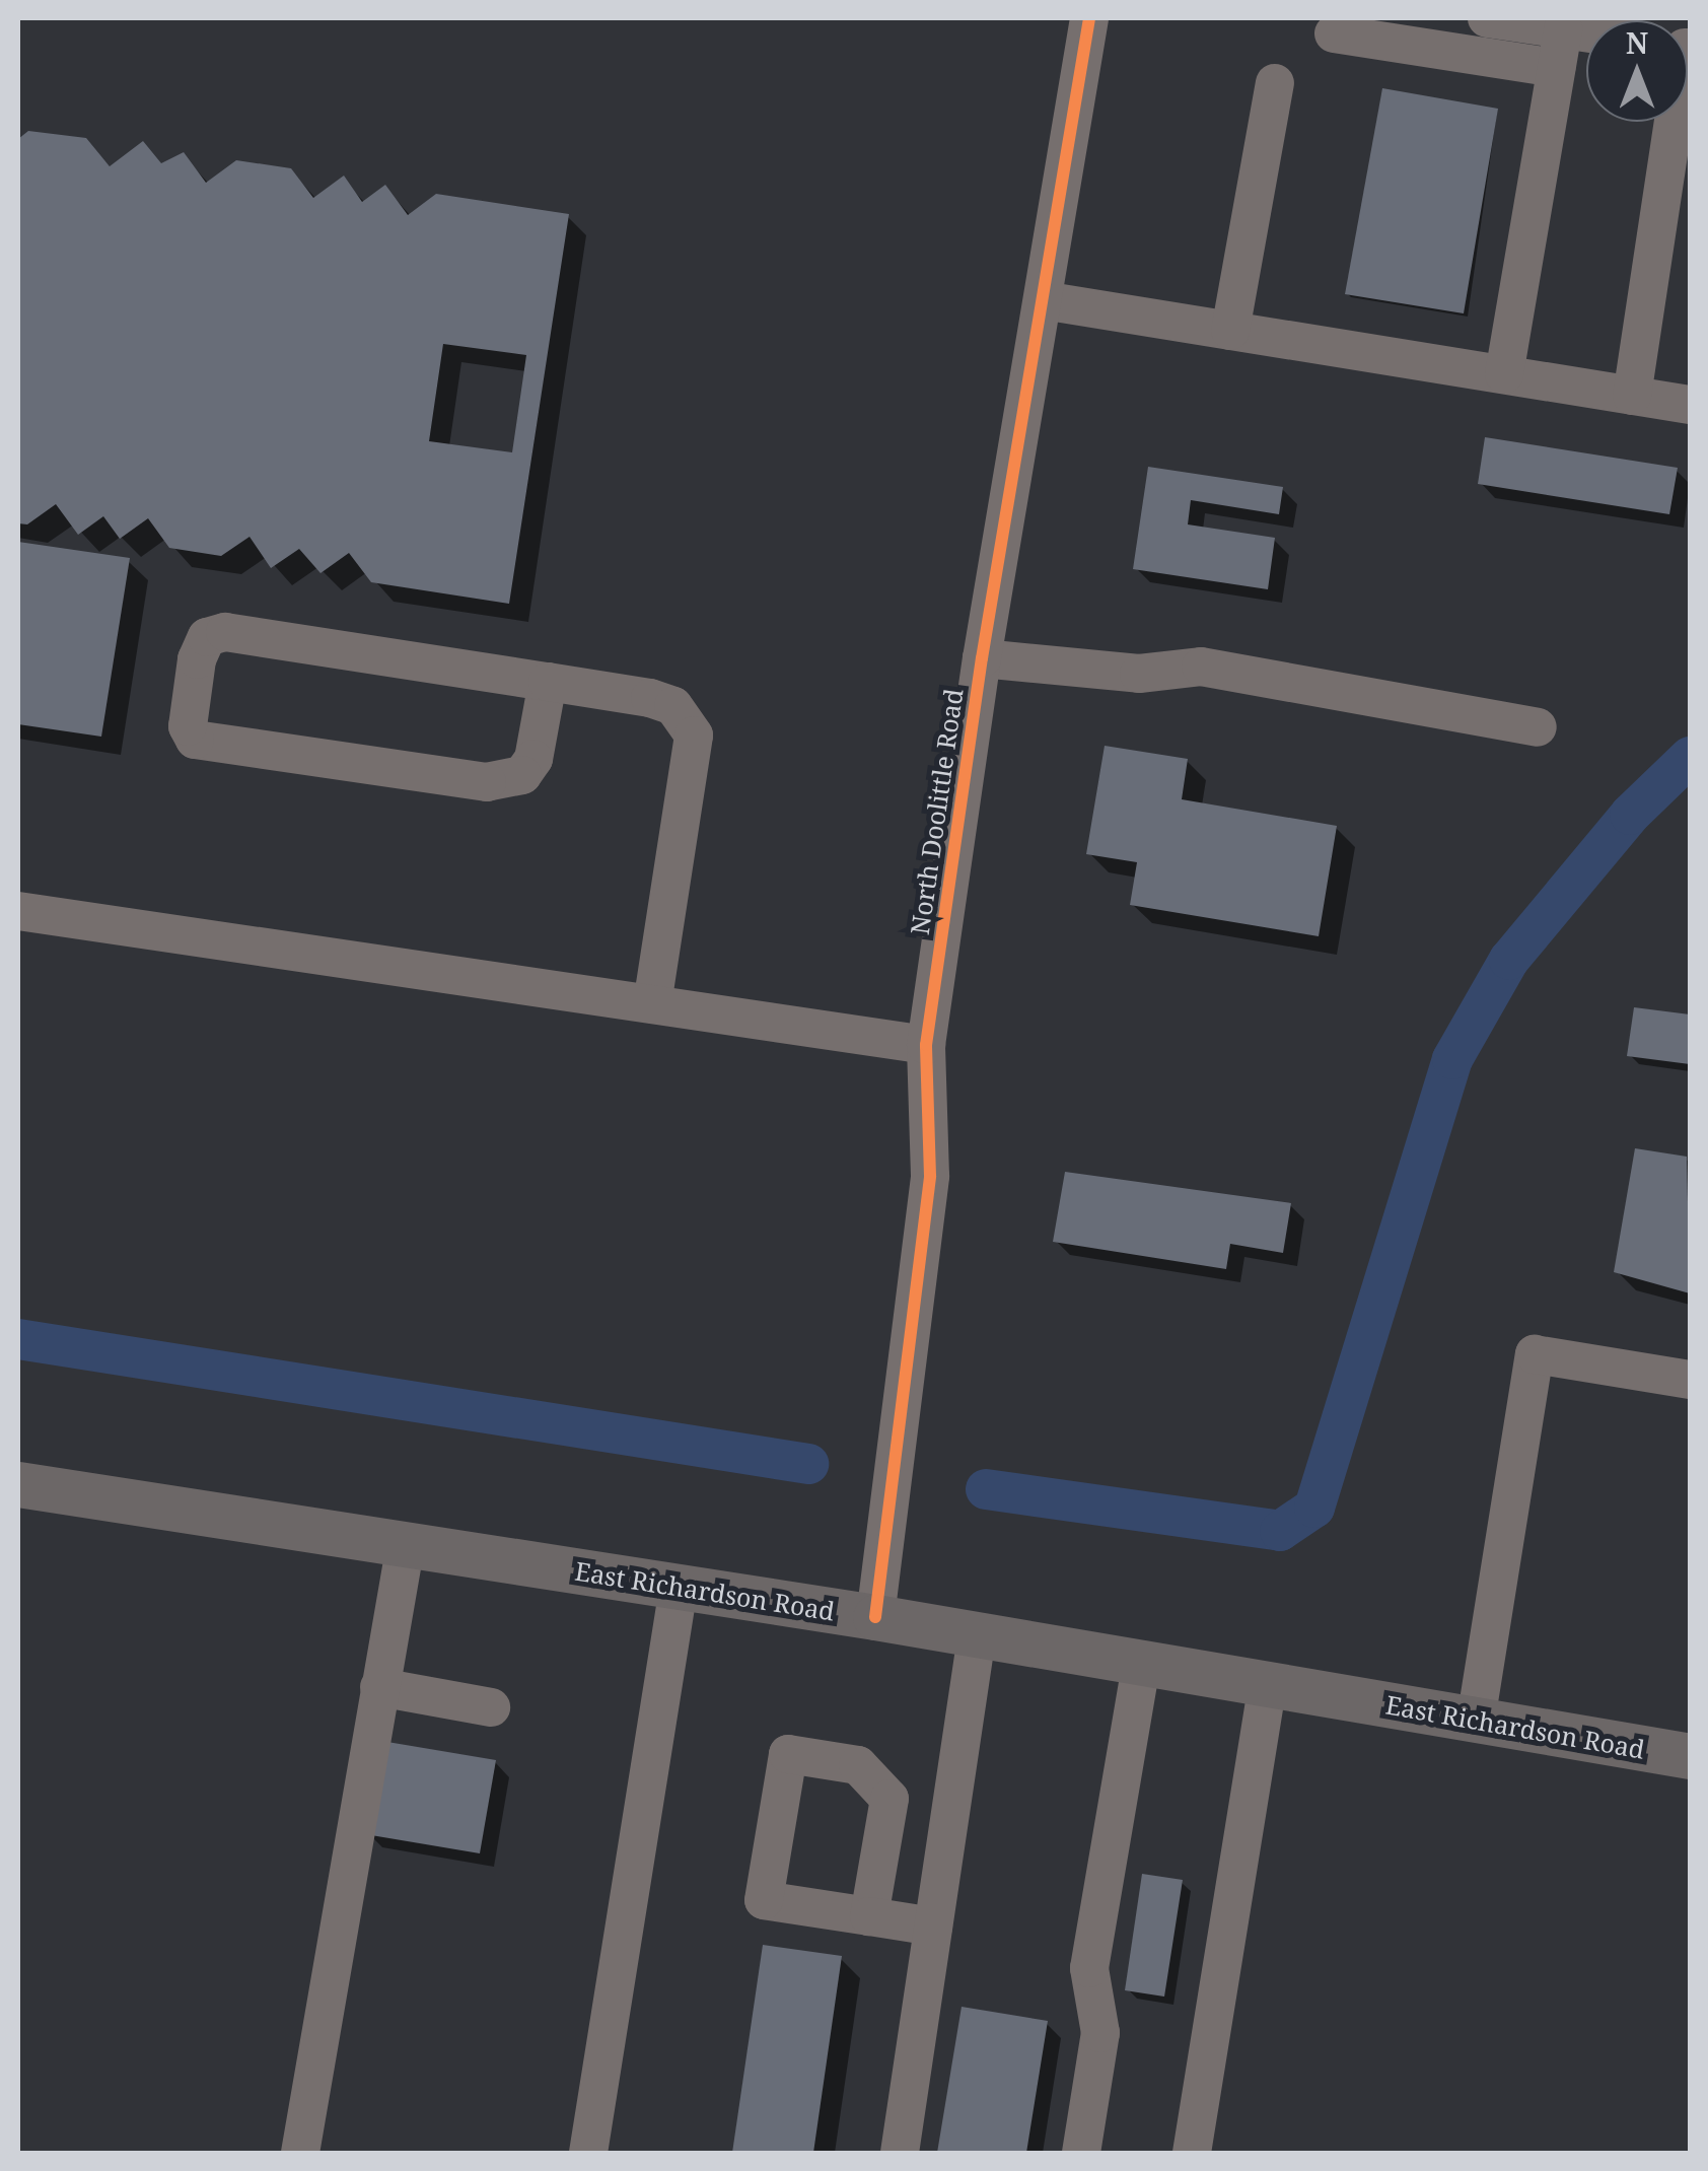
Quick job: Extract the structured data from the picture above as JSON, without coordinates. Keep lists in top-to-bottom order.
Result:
{
  "streets": {
    "main road": ["East Richardson Road"],
    "street": ["North Doolittle Road"]
  },
  "crossings": [
    ["North Doolittle Road", "East Richardson Road"]
  ],
  "north": "top"
}
